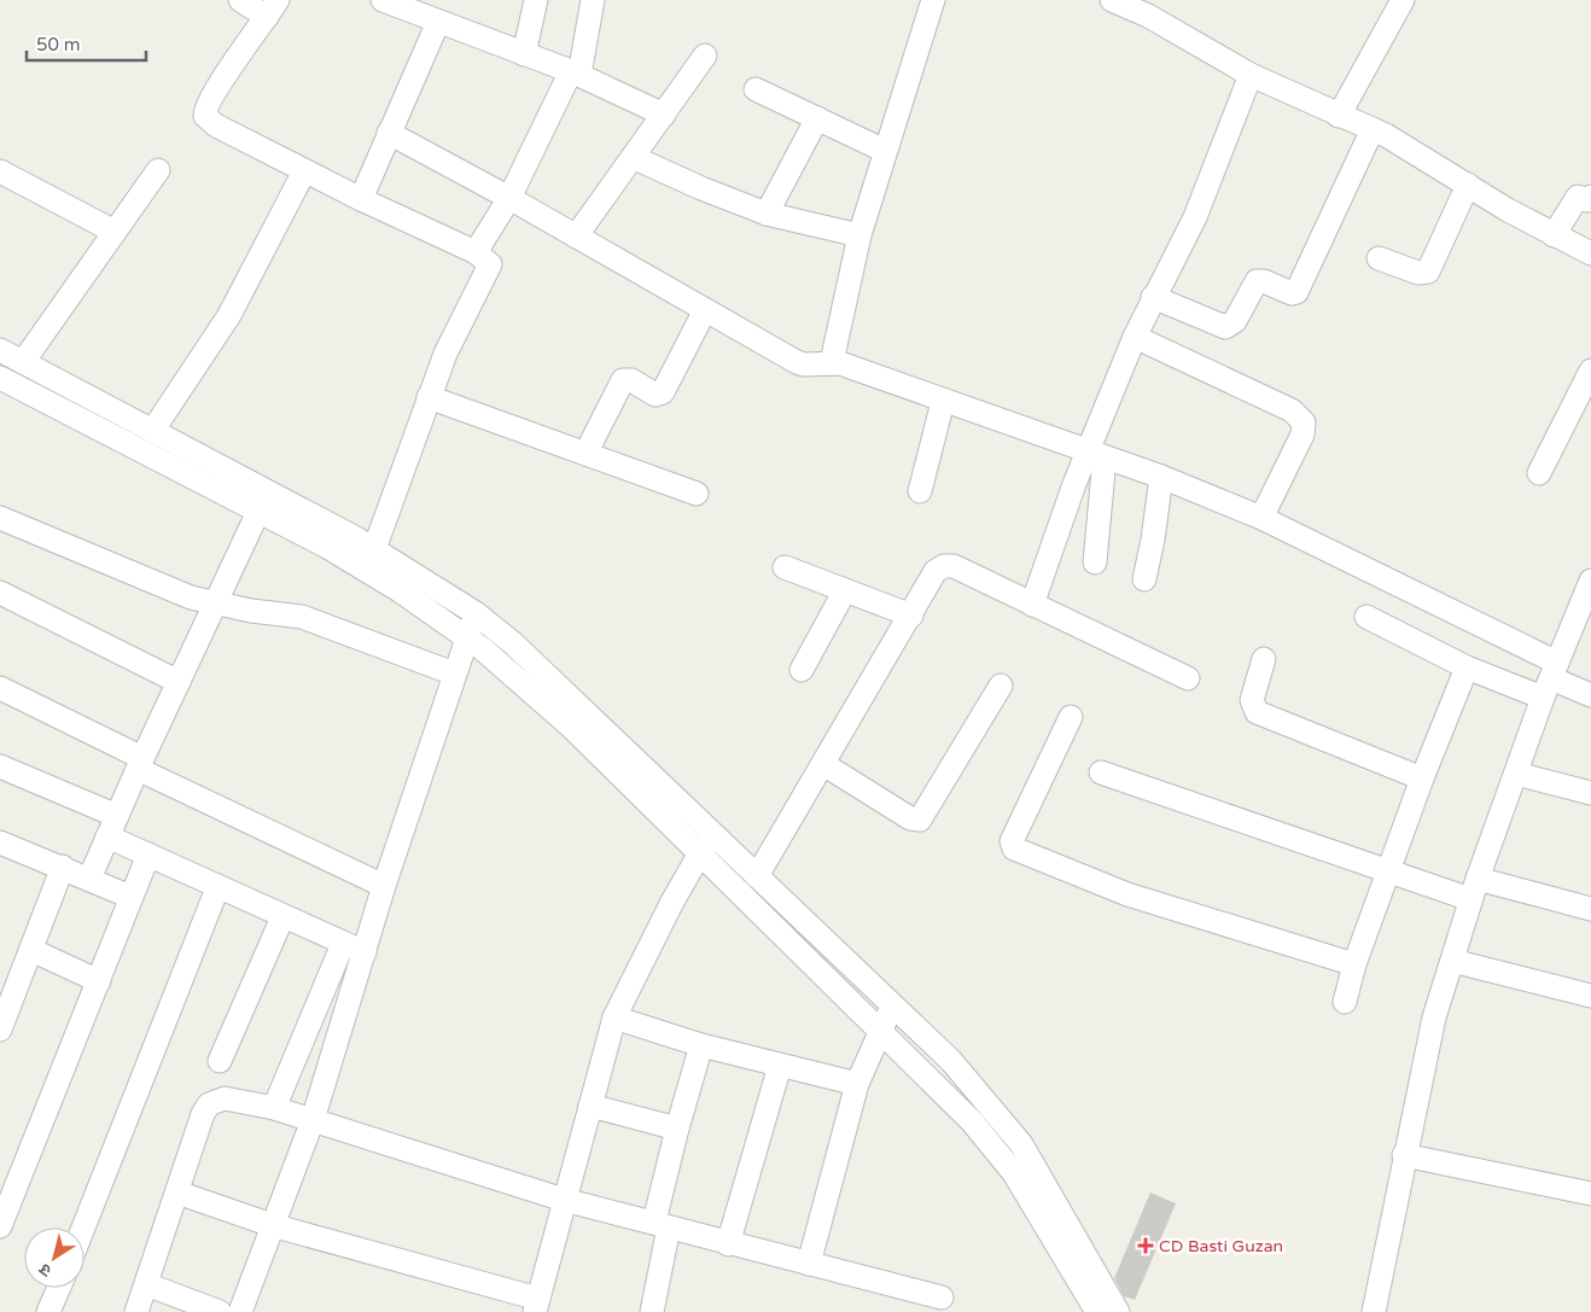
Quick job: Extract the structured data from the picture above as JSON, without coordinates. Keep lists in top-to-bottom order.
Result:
{
  "places": {
    "health": ["CD Basti Guzan"]
  },
  "scale_bar": "50 m",
  "north": "bottom left"
}
